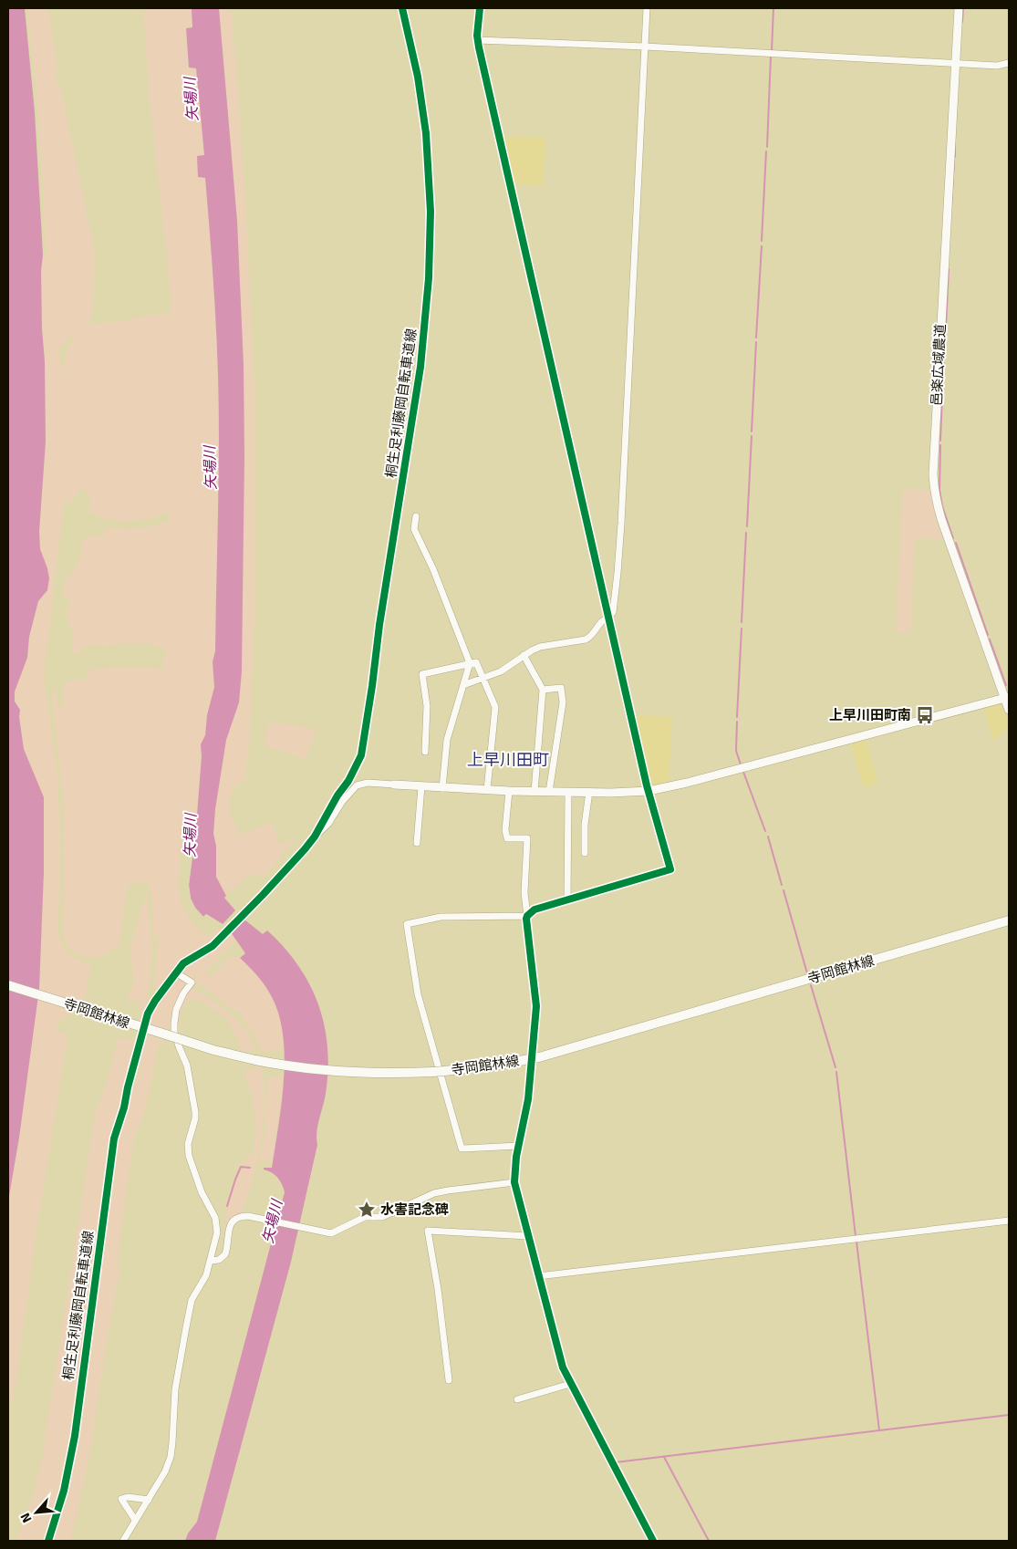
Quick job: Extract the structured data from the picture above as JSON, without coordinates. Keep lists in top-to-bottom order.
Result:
{
  "streets": {
    "main road": ["寺岡館林線"],
    "street": ["邑楽広域農道"],
    "cycle path": ["桐生足利藤岡自転車道線"]
  },
  "districts": ["上早川田町"],
  "water": ["矢場川"],
  "places": {
    "bus stop": ["上早川田町南"],
    "place": ["水害記念碑"]
  },
  "north": "bottom left"
}
